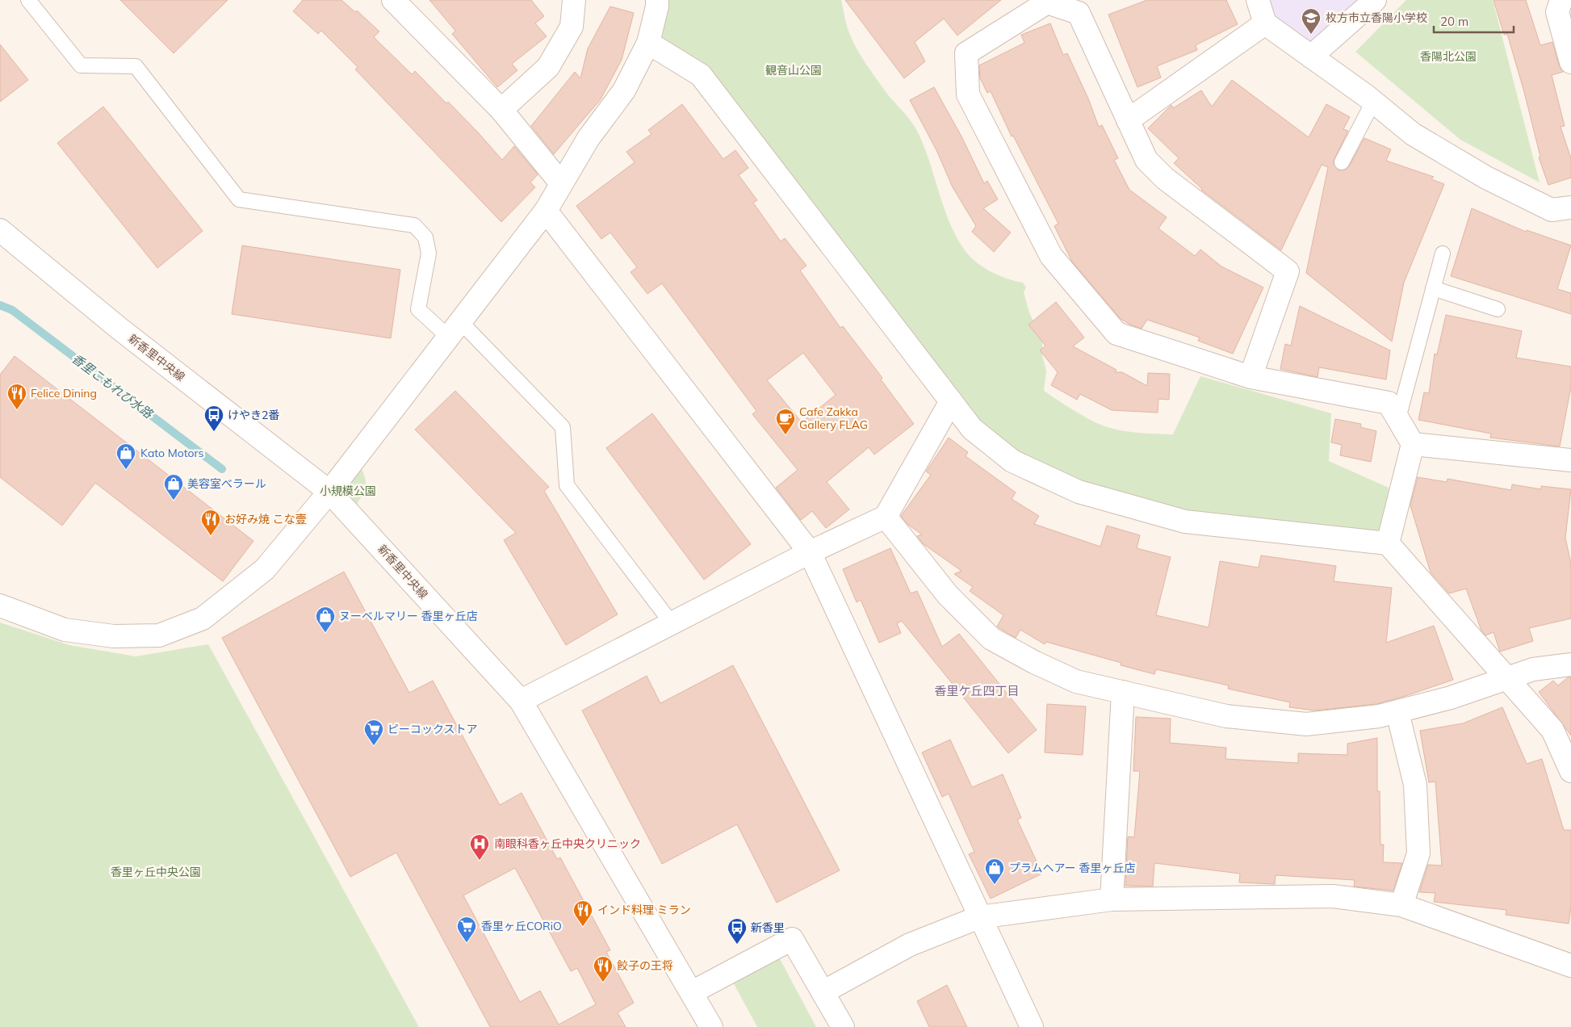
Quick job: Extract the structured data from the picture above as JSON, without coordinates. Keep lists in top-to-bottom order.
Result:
{
  "streets": {
    "street": ["新香里中央線"]
  },
  "districts": ["香里ケ丘四丁目"],
  "water": ["香里こもれび水路"],
  "parks": [
    "香陽北公園",
    "観音山公園",
    "小規模公園",
    "香里ヶ丘中央公園"
  ],
  "places": {
    "school or university": ["枚方市立香陽小学校"],
    "restaurant": [
      "Felice Dining",
      "お好み焼 こな壹",
      "インド料理 ミラン",
      "餃子の王将"
    ],
    "bus stop": ["けやき2番", "新香里"],
    "cafe": ["Cafe Zakka Gallery FLAG"],
    "shop": [
      "Kato Motors",
      "美容室べラール",
      "ヌーベルマリー 香里ヶ丘店",
      "プラムヘアー 香里ヶ丘店"
    ],
    "supermarket": ["ピーコックストア", "香里ヶ丘CORiO"],
    "hospital": ["南眼科香ヶ丘中央クリニック"]
  },
  "scale_bar": "20 m"
}
